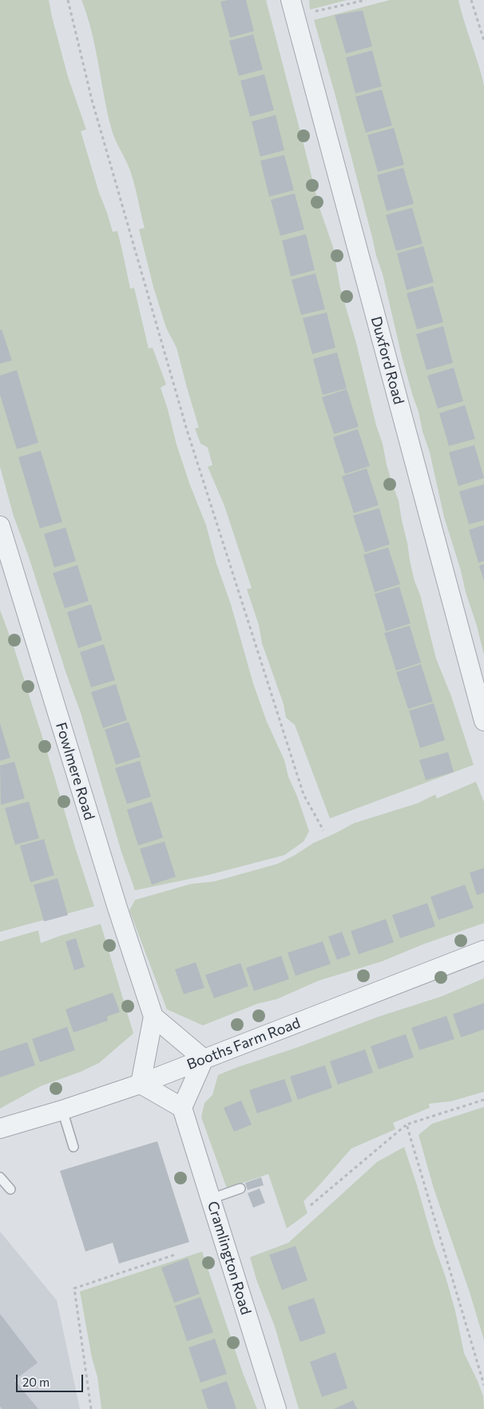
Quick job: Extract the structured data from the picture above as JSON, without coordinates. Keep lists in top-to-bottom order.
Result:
{
  "streets": {
    "street": [
      "Duxford Road",
      "Fowlmere Road",
      "Booths Farm Road",
      "Cramlington Road"
    ]
  },
  "crossings": [
    ["Fowlmere Road", "Booths Farm Road"]
  ],
  "scale_bar": "20 m"
}
